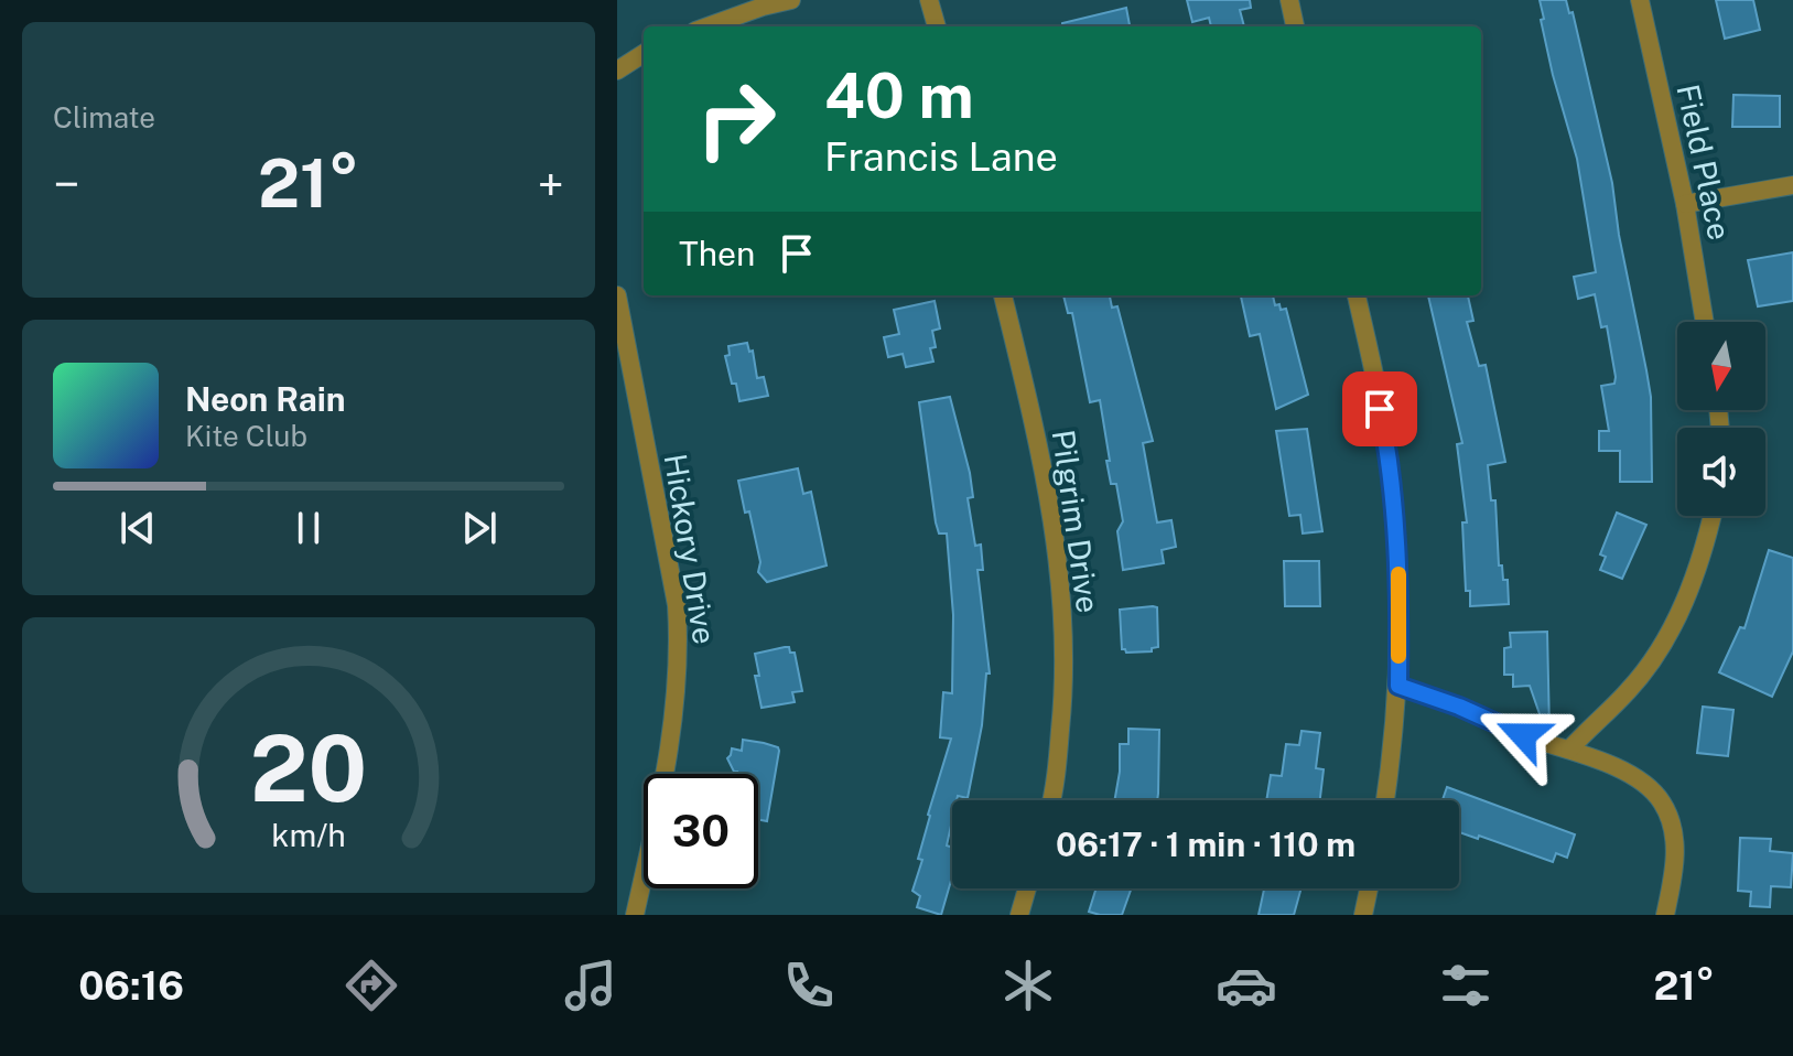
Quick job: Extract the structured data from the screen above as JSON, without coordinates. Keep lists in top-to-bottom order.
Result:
{
  "streets": {
    "street": ["Field Place", "Pilgrim Drive", "Hickory Drive"]
  },
  "north": "bottom",
  "page": {
    "tile": "Climate",
    "turn": ["40 m", "Francis Lane"],
    "heat": ["−", "21°", "+"],
    "then": "Then",
    "song": ["Neon Rain", "Kite Club"],
    "limit": "30",
    "trip": "06:17 · 1 min · 110 m",
    "tabs": ["06:16", "21°"],
    "gauge": ["20", "km/h"]
  }
}
